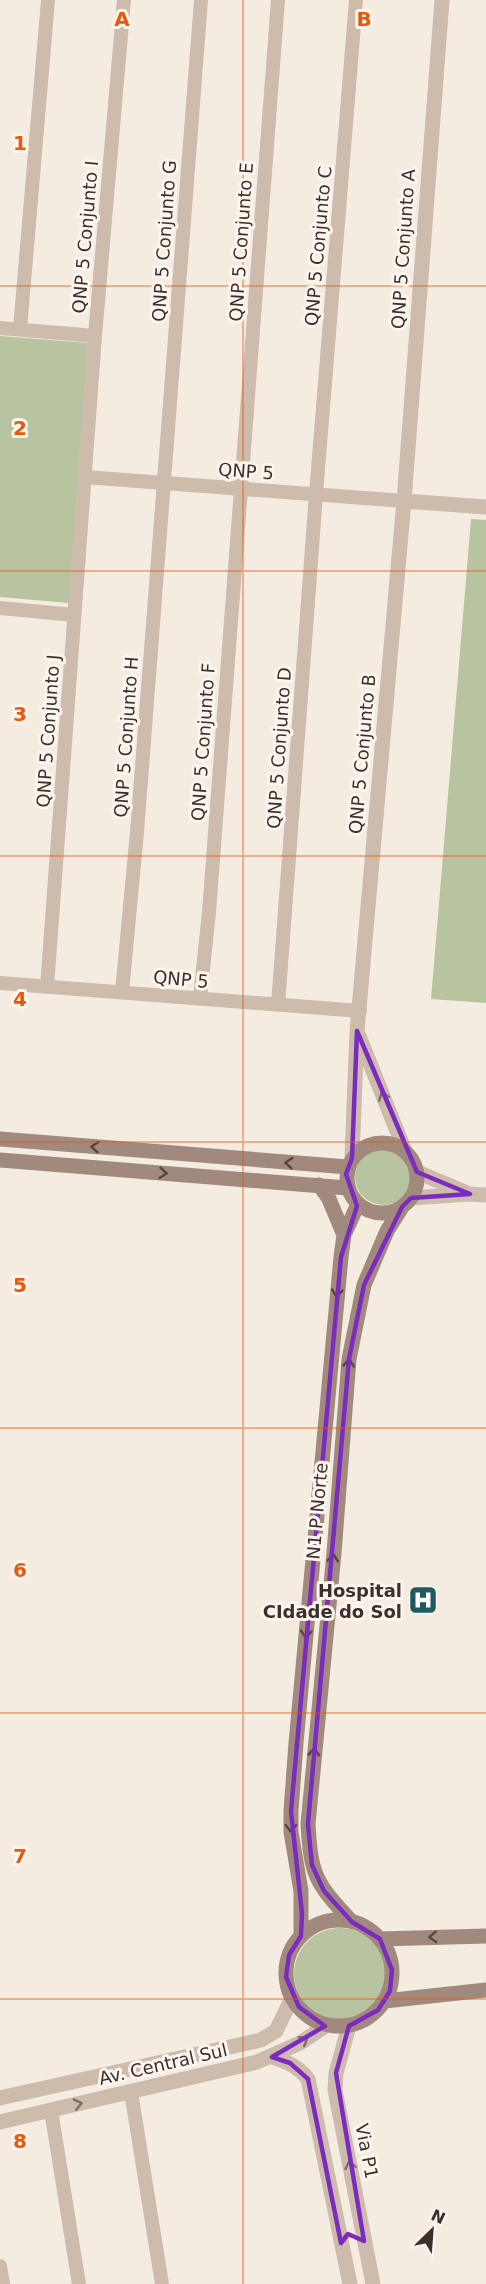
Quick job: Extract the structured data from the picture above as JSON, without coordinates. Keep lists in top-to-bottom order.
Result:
{
  "streets": {
    "main road": ["N1 P Norte"],
    "street": [
      "QNP 5 Conjunto I",
      "QNP 5 Conjunto G",
      "QNP 5 Conjunto E",
      "QNP 5 Conjunto C",
      "QNP 5 Conjunto A",
      "QNP 5",
      "QNP 5 Conjunto J",
      "QNP 5 Conjunto H",
      "QNP 5 Conjunto F",
      "QNP 5 Conjunto D",
      "QNP 5 Conjunto B",
      "Av. Central Sul",
      "Via P1"
    ]
  },
  "crossings": [
    ["QNP 5 Conjunto I", "QNP 5"],
    ["QNP 5 Conjunto I", "QNP 5 Conjunto J"],
    ["QNP 5 Conjunto G", "QNP 5"],
    ["QNP 5 Conjunto G", "QNP 5 Conjunto H"],
    ["QNP 5 Conjunto E", "QNP 5"],
    ["QNP 5 Conjunto E", "QNP 5 Conjunto F"],
    ["QNP 5 Conjunto C", "QNP 5"],
    ["QNP 5 Conjunto C", "QNP 5 Conjunto D"],
    ["QNP 5 Conjunto A", "QNP 5"],
    ["QNP 5 Conjunto A", "QNP 5 Conjunto B"],
    ["QNP 5", "QNP 5 Conjunto J"],
    ["QNP 5", "QNP 5 Conjunto H"],
    ["QNP 5", "QNP 5 Conjunto F"],
    ["QNP 5", "QNP 5 Conjunto D"],
    ["QNP 5", "QNP 5 Conjunto B"],
    ["N1 P Norte", "Av. Central Sul"],
    ["N1 P Norte", "Via P1"],
    ["Av. Central Sul", "Via P1"]
  ],
  "one_way": ["Via P1"],
  "places": {
    "hospital": ["Hospital CIdade do Sol"]
  },
  "north": "top right",
  "grid": {
    "columns": ["A", "B"],
    "rows": [
      "1",
      "2",
      "3",
      "4",
      "5",
      "6",
      "7",
      "8"
    ]
  }
}
